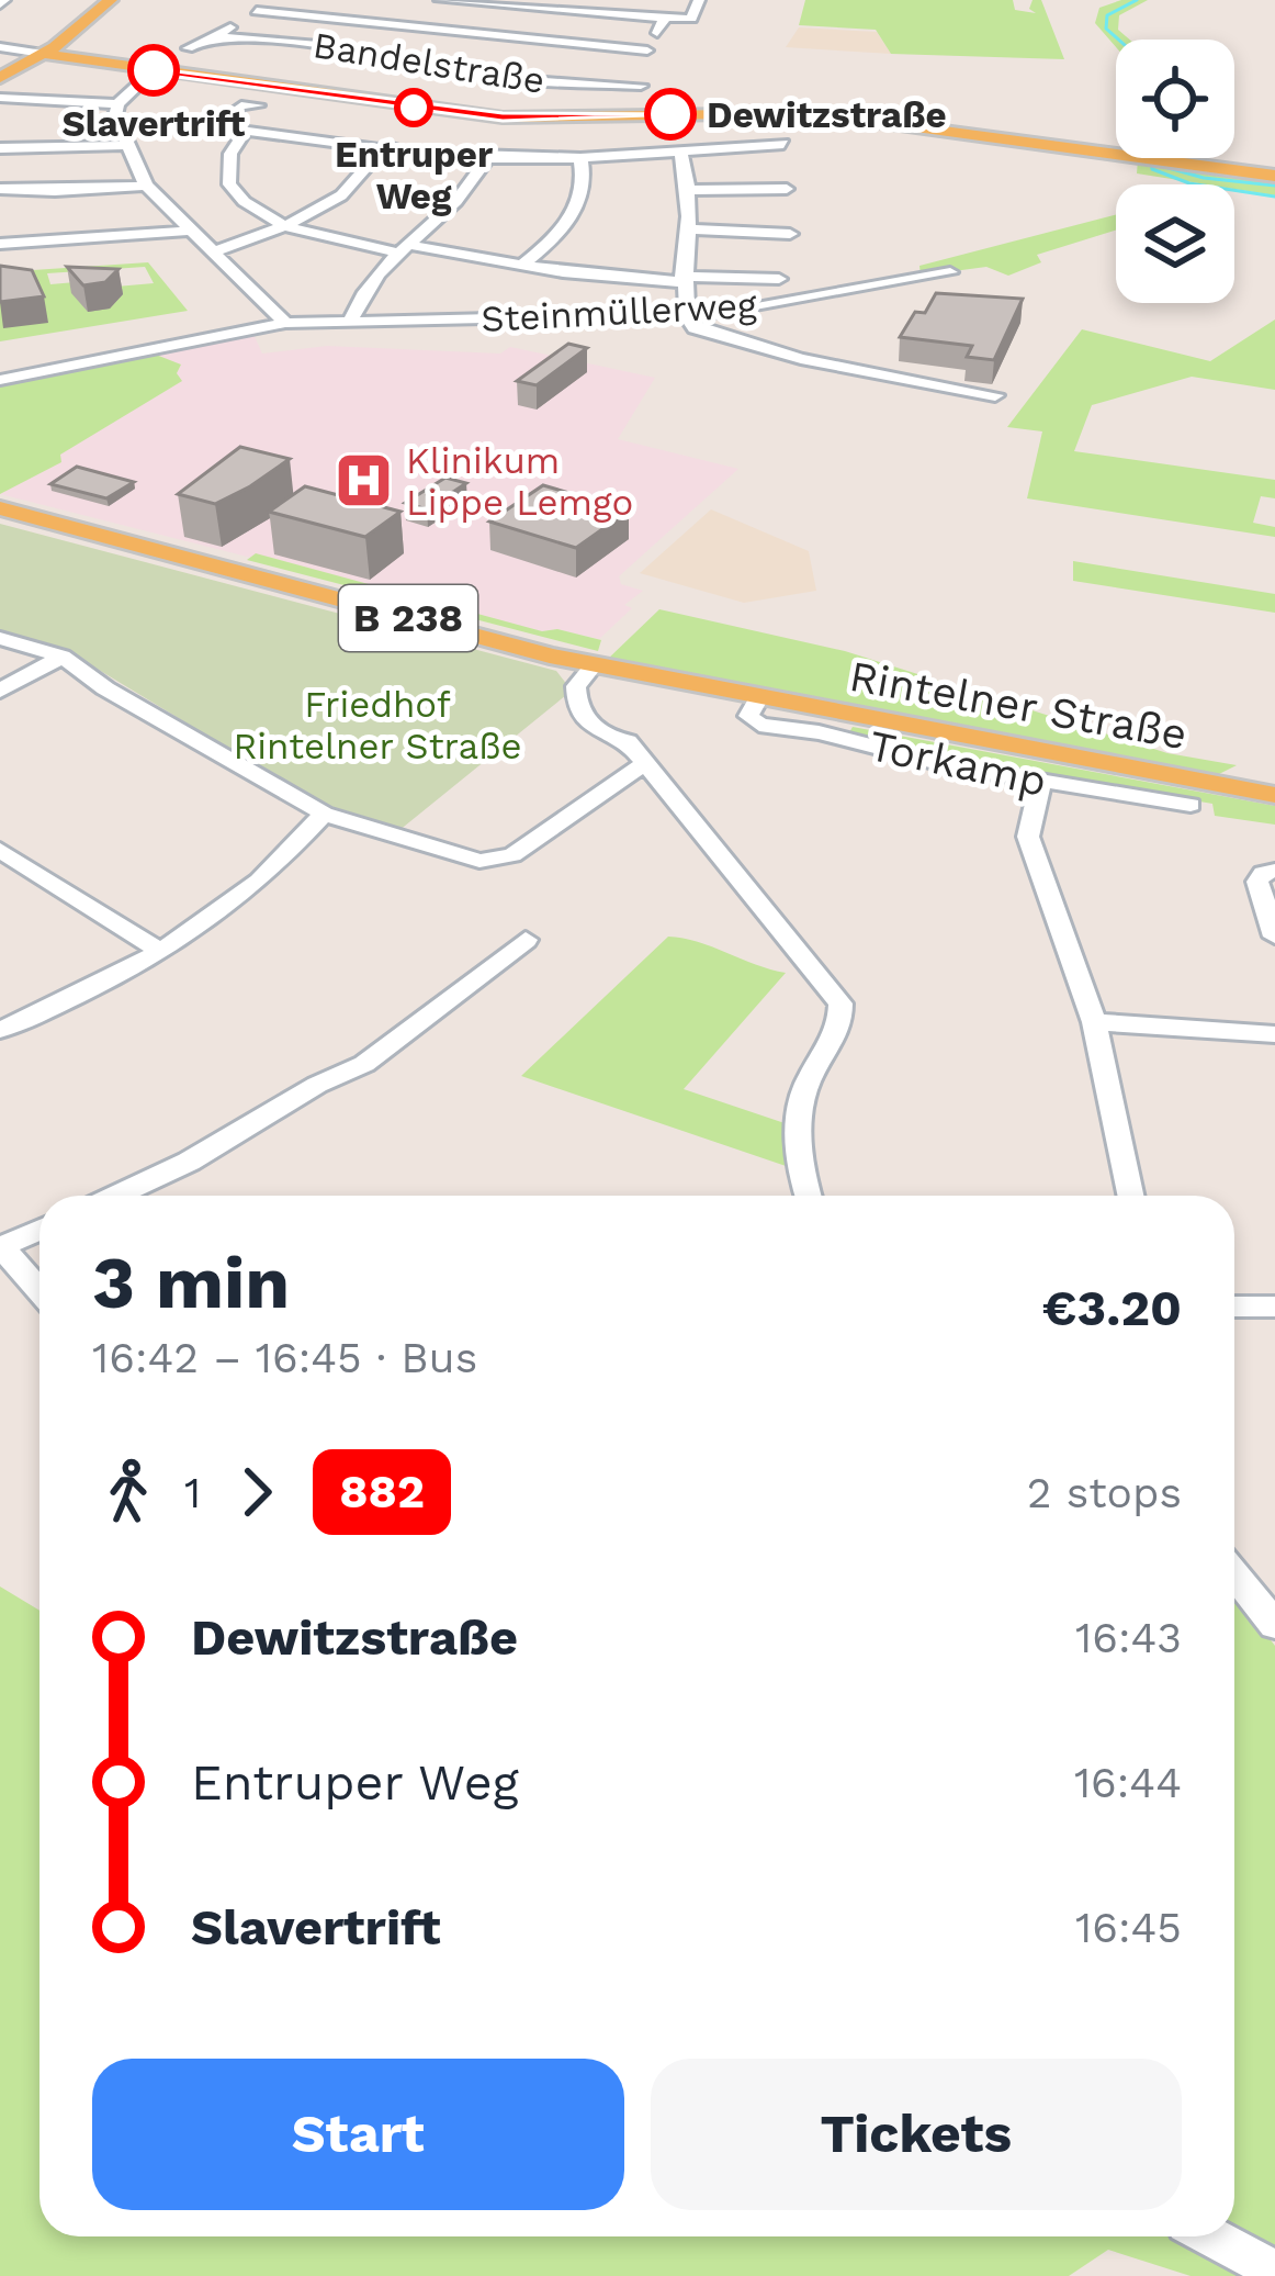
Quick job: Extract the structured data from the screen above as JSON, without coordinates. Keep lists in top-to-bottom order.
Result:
{
  "streets": {
    "main road": ["B 238", "Rintelner Straße"],
    "street": ["Bandelstraße", "Steinmüllerweg", "Torkamp"]
  },
  "crossings": [
    ["Rintelner Straße", "Torkamp"]
  ],
  "parks": ["Friedhof Rintelner Straße"],
  "places": {
    "other": ["Slavertrift", "Entruper Weg", "Dewitzstraße"],
    "hospital": ["Klinikum Lippe Lemgo"]
  },
  "lines": ["bus line 882"],
  "page": {
    "heading": ["3 min", "16:42 – 16:45 · Bus", "€3.20"],
    "legs": ["1", "882", "2 stops"],
    "list": [
      {
        "name": "Dewitzstraße",
        "value": "16:43"
      },
      {
        "name": "Entruper Weg",
        "value": "16:44"
      },
      {
        "name": "Slavertrift",
        "value": "16:45"
      }
    ],
    "buttons": ["Start", "Tickets"]
  }
}
